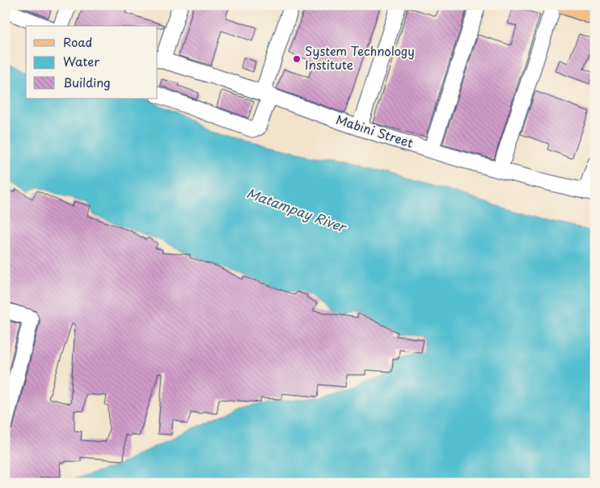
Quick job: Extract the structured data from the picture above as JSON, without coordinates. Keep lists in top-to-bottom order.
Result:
{
  "streets": {
    "street": ["Mabini Street"]
  },
  "water": ["Matampay River"],
  "places": ["System Technology Institute"],
  "legend": ["Road", "Water", "Building"]
}
